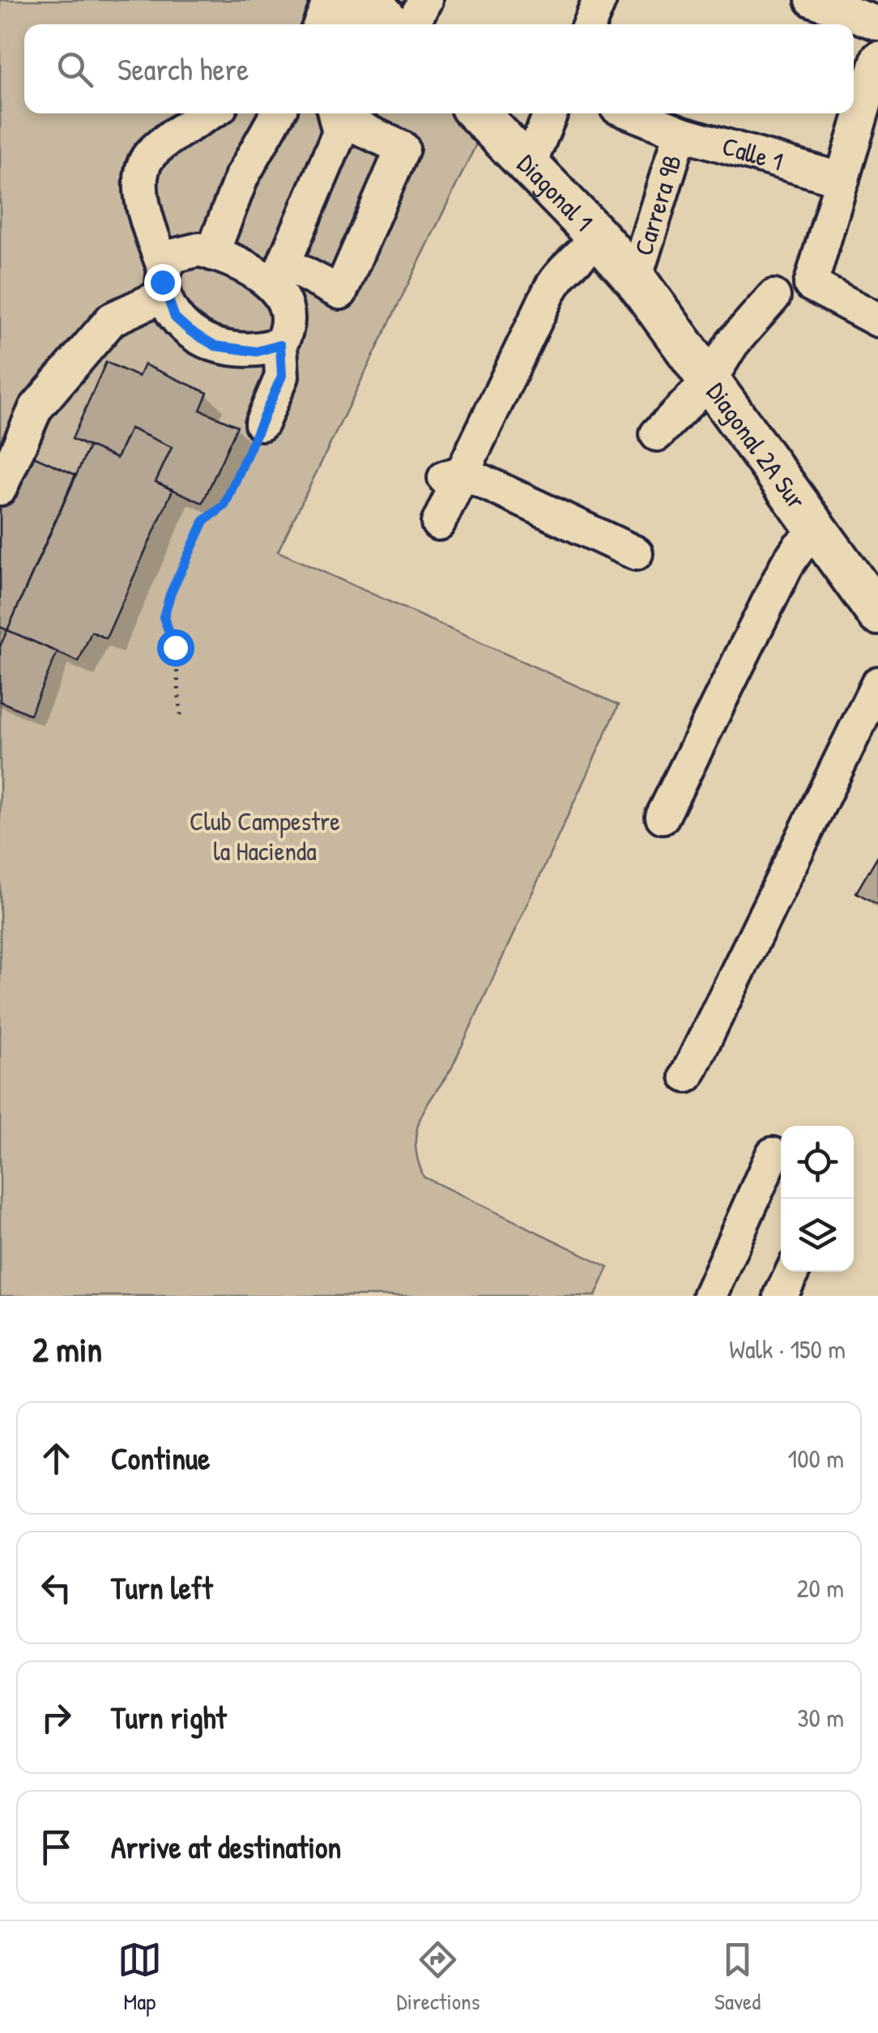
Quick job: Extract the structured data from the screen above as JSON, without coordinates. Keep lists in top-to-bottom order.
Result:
{
  "streets": {
    "main road": ["Diagonal 1", "Diagonal 2A Sur"],
    "street": ["Calle 1", "Carrera 9B"]
  },
  "crossings": [
    ["Calle 1", "Carrera 9B"],
    ["Diagonal 1", "Carrera 9B"],
    ["Diagonal 1", "Diagonal 2A Sur"],
    ["Carrera 9B", "Diagonal 2A Sur"]
  ],
  "parks": ["Club Campestre la Hacienda"],
  "page": {
    "search": "Search here",
    "heading": ["2 min", "Walk · 150 m"],
    "list": [
      ["Continue", "100 m"],
      ["Turn left", "20 m"],
      ["Turn right", "30 m"],
      "Arrive at destination"
    ],
    "nav": ["Map", "Directions", "Saved"]
  }
}
